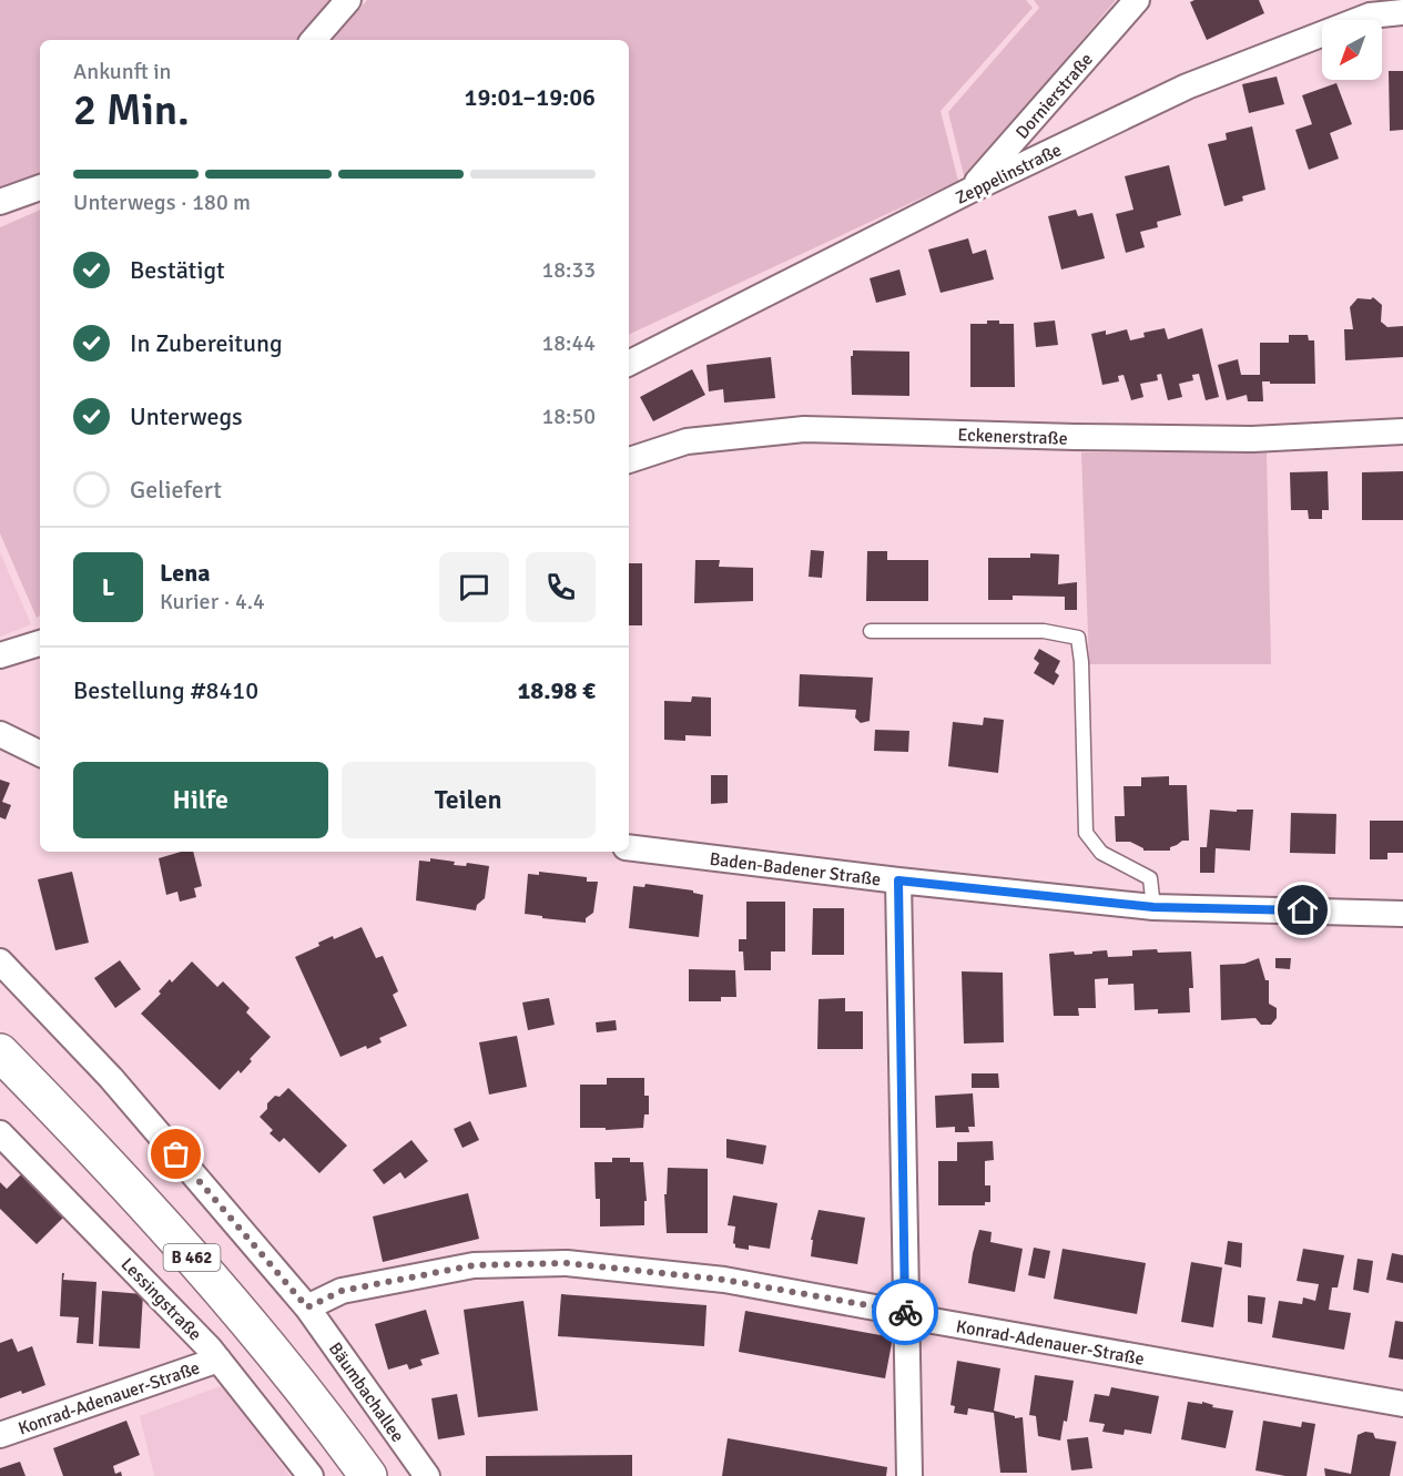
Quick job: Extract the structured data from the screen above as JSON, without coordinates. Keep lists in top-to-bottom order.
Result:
{
  "streets": {
    "main road": ["B 462"],
    "street": [
      "Dornierstraße",
      "Zeppelinstraße",
      "Eckenerstraße",
      "Baden-Badener Straße",
      "Lessingstraße",
      "Konrad-Adenauer-Straße",
      "Bäumbachallee"
    ]
  },
  "crossings": [
    ["Dornierstraße", "Zeppelinstraße"],
    ["Lessingstraße", "Konrad-Adenauer-Straße"],
    ["Konrad-Adenauer-Straße", "Bäumbachallee"]
  ],
  "north": "bottom left",
  "page": {
    "heading": ["2 Min.", "Ankunft in", "19:01–19:06"],
    "panel": [
      "Lena",
      "Kurier · 4.4",
      "Bestellung #8410",
      "18.98 €"
    ],
    "bar": "Unterwegs · 180 m",
    "list": [
      ["Bestätigt", "18:33"],
      ["In Zubereitung", "18:44"],
      ["Unterwegs", "18:50"],
      "Geliefert"
    ],
    "round": "L",
    "buttons": ["Hilfe", "Teilen"]
  }
}
